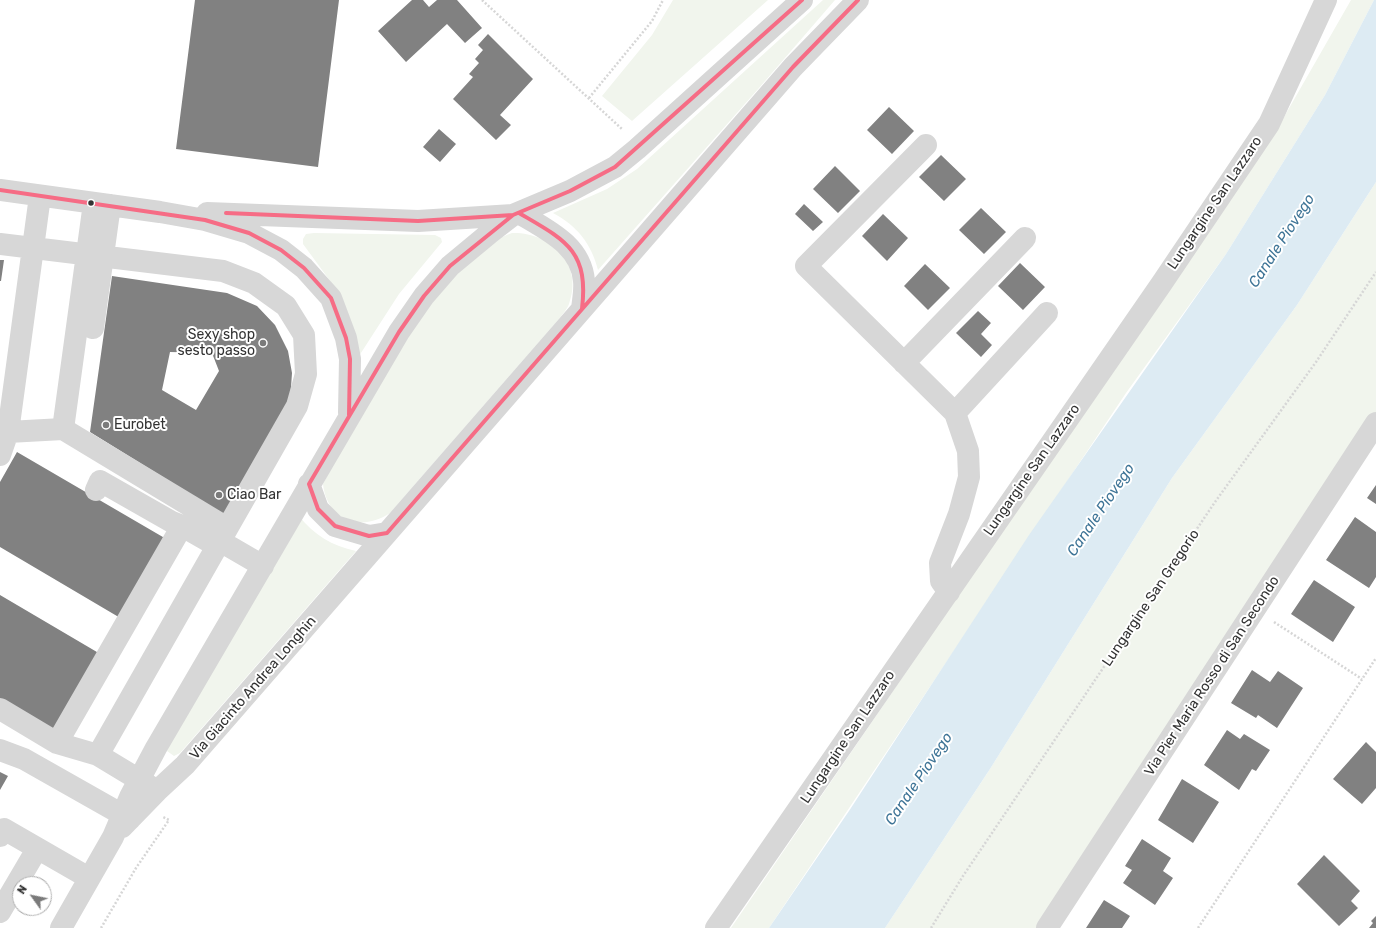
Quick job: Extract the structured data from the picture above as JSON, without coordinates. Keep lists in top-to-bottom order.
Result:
{
  "streets": {
    "street": ["Lungargine San Lazzaro", "Via Pier Maria Rosso di San Secondo", "Via Giacinto Andrea Longhin"],
    "path": ["Lungargine San Gregorio"]
  },
  "water": ["Canale Piovego"],
  "places": ["Sexy shop sesto passo", "Eurobet", "Ciao Bar"],
  "north": "top left"
}
